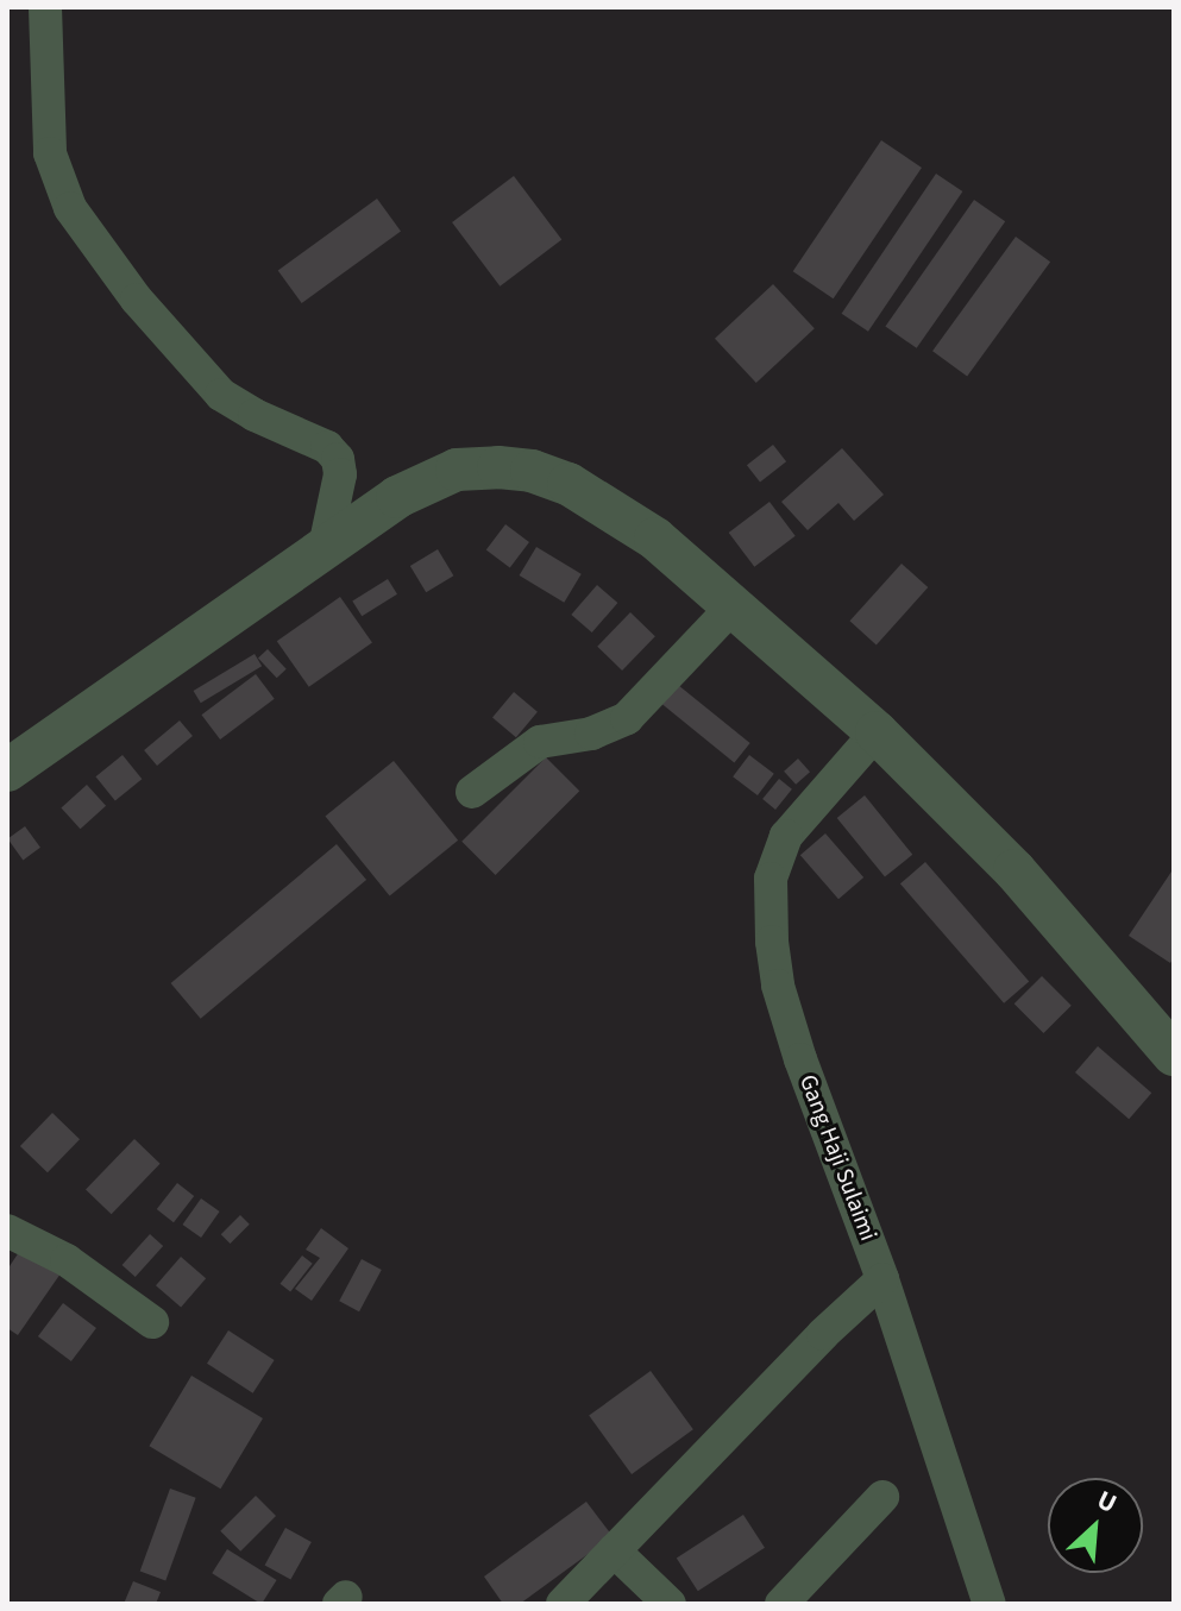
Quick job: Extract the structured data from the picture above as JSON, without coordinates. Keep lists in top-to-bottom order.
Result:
{
  "streets": {
    "street": ["Gang Haji Sulaimi"]
  },
  "north": "top right"
}
